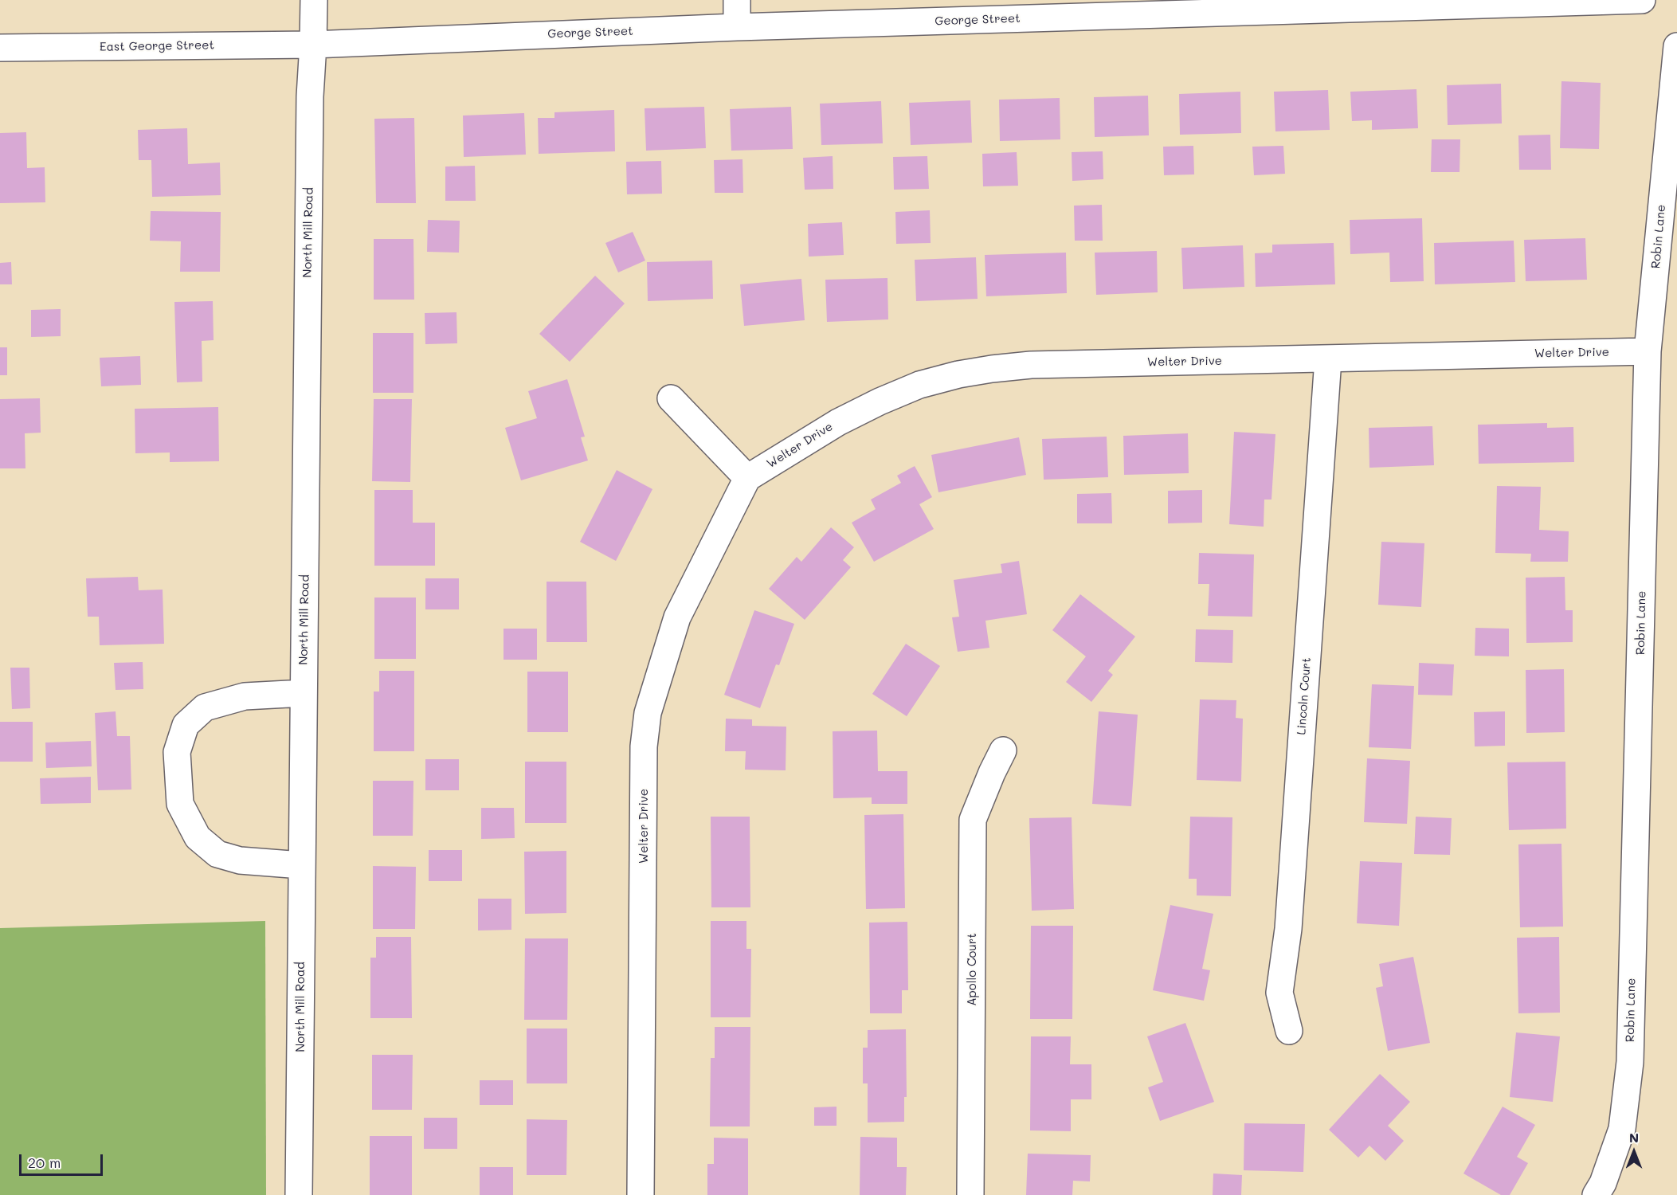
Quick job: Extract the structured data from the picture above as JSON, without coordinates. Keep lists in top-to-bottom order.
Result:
{
  "streets": {
    "street": [
      "George Street",
      "East George Street",
      "North Mill Road",
      "Robin Lane",
      "Welter Drive",
      "Lincoln Court",
      "Apollo Court"
    ]
  },
  "crossings": [
    ["George Street", "East George Street"],
    ["George Street", "North Mill Road"],
    ["East George Street", "North Mill Road"],
    ["Robin Lane", "Welter Drive"],
    ["Welter Drive", "Lincoln Court"]
  ],
  "scale_bar": "20 m",
  "north": "top"
}
